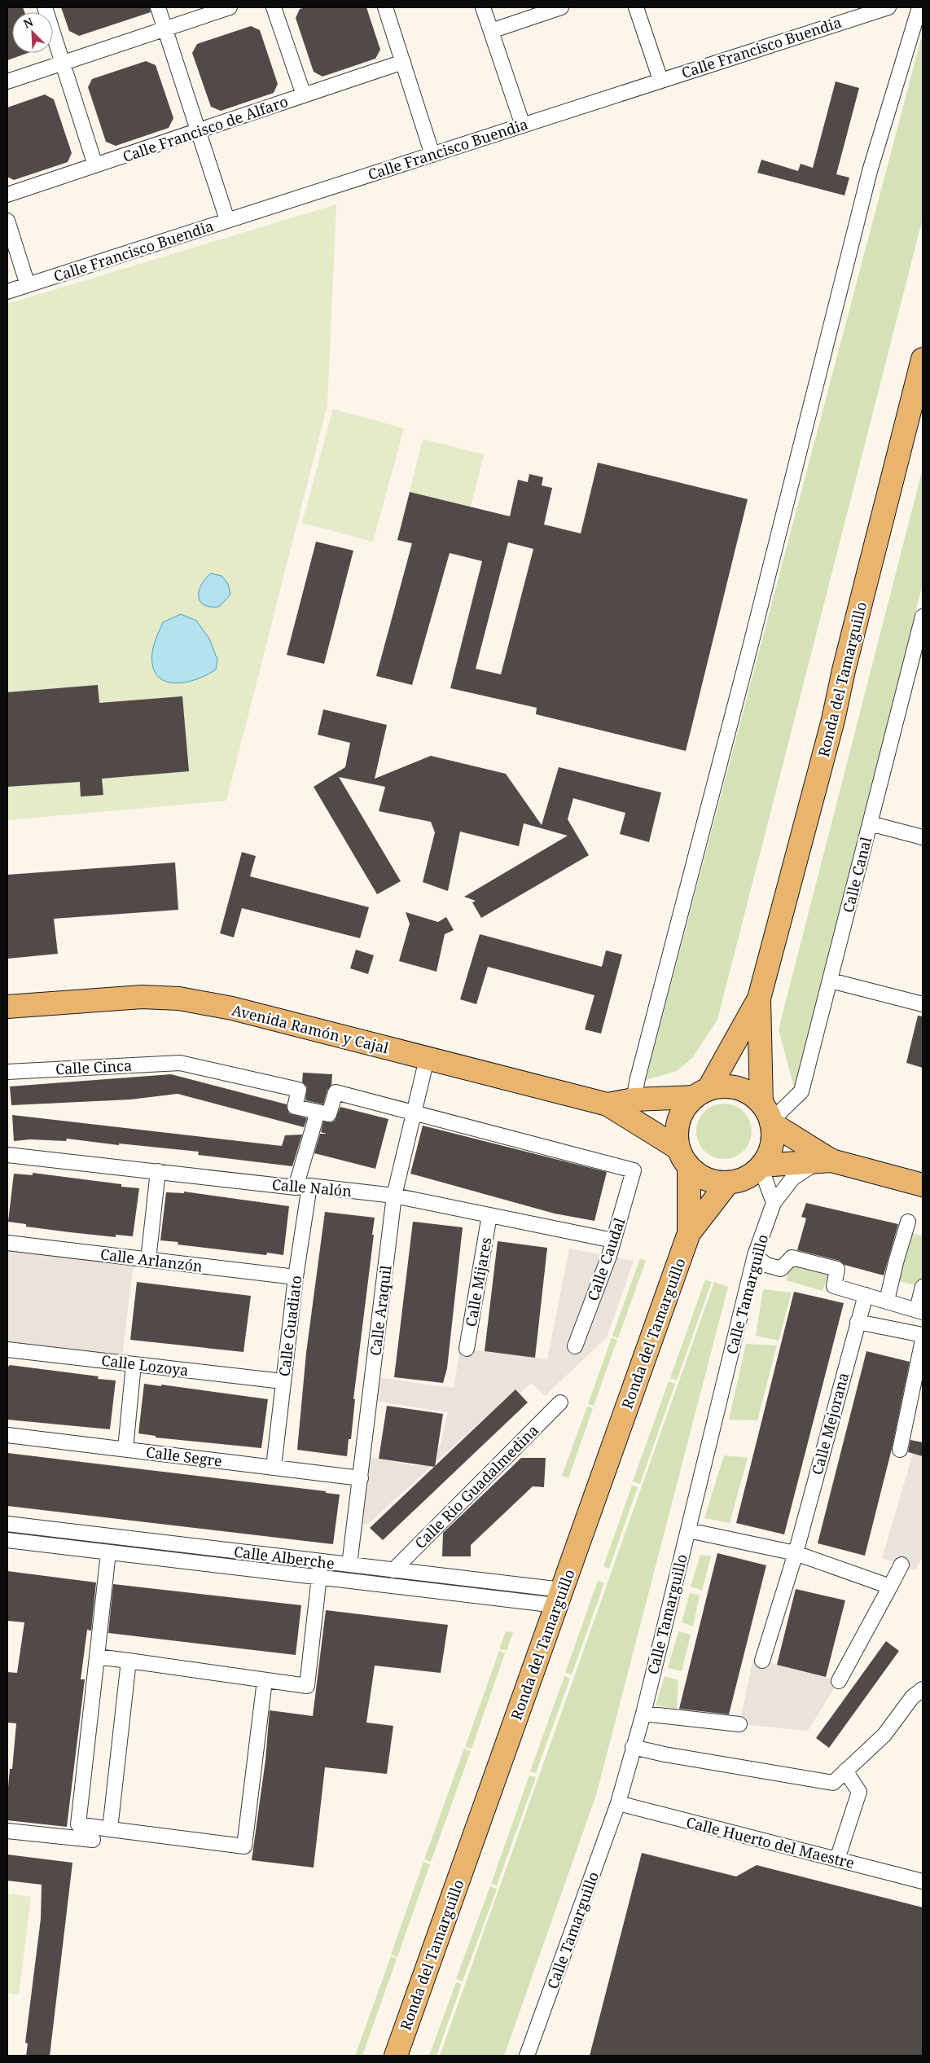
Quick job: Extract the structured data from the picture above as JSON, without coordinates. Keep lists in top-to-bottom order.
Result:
{
  "streets": {
    "main road": ["Ronda del Tamarguillo", "Avenida Ramón y Cajal"],
    "street": [
      "Calle Francisco Buendia",
      "Calle Francisco de Alfaro",
      "Calle Canal",
      "Calle Cinca",
      "Calle Nalón",
      "Calle Caudal",
      "Calle Arlanzón",
      "Calle Mijares",
      "Calle Tamarguillo",
      "Calle Araquil",
      "Calle Guadiato",
      "Calle Lozoya",
      "Calle Mejorana",
      "Calle Segre",
      "Calle Rio Guadalmedina",
      "Calle Alberche",
      "Calle Huerto del Maestre"
    ]
  },
  "crossings": [
    ["Ronda del Tamarguillo", "Calle Canal"],
    ["Ronda del Tamarguillo", "Calle Alberche"],
    ["Avenida Ramón y Cajal", "Calle Araquil"],
    ["Calle Cinca", "Calle Guadiato"],
    ["Calle Nalón", "Calle Caudal"],
    ["Calle Nalón", "Calle Mijares"],
    ["Calle Nalón", "Calle Araquil"],
    ["Calle Nalón", "Calle Guadiato"],
    ["Calle Caudal", "Calle Araquil"],
    ["Calle Arlanzón", "Calle Guadiato"],
    ["Calle Tamarguillo", "Calle Huerto del Maestre"],
    ["Calle Araquil", "Calle Segre"],
    ["Calle Araquil", "Calle Alberche"],
    ["Calle Guadiato", "Calle Lozoya"],
    ["Calle Guadiato", "Calle Segre"],
    ["Calle Rio Guadalmedina", "Calle Alberche"]
  ],
  "north": "top left"
}
